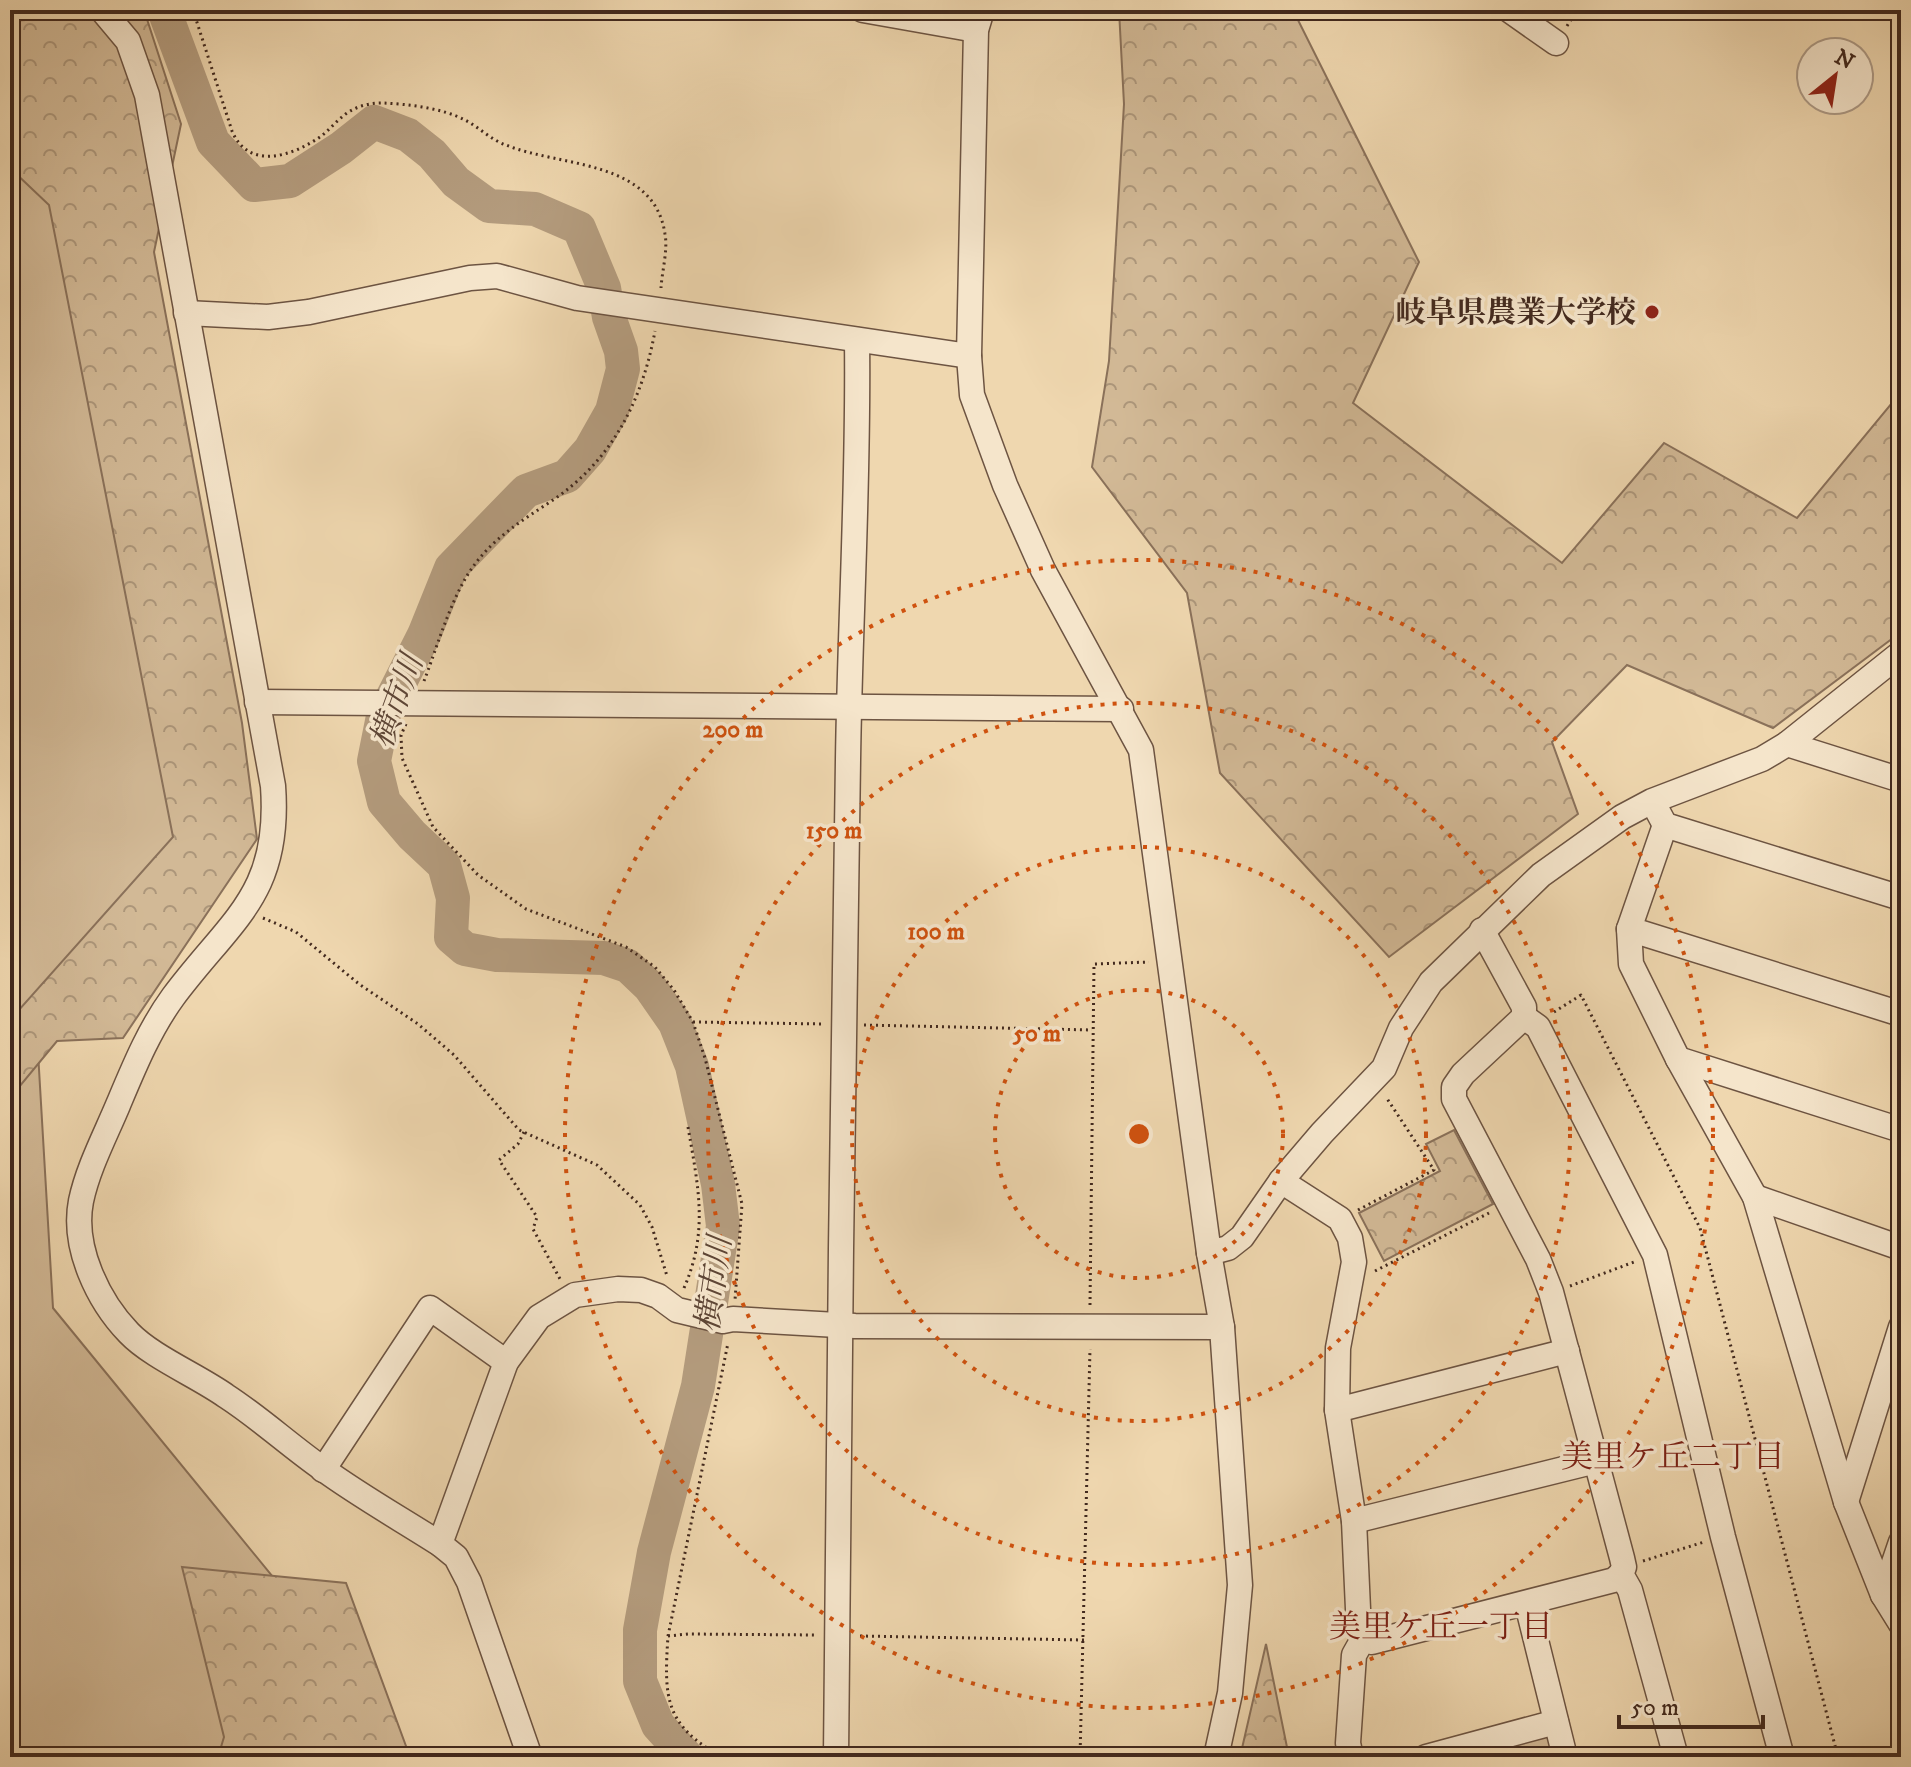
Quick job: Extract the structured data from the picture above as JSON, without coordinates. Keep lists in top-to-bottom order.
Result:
{
  "districts": ["美里ケ丘二丁目", "美里ケ丘一丁目"],
  "water": ["横市川"],
  "places": ["岐阜県農業大学校"],
  "scale_bar": "50 m",
  "north": "top right",
  "rings": [
    "200 m",
    "150 m",
    "100 m",
    "50 m"
  ]
}
